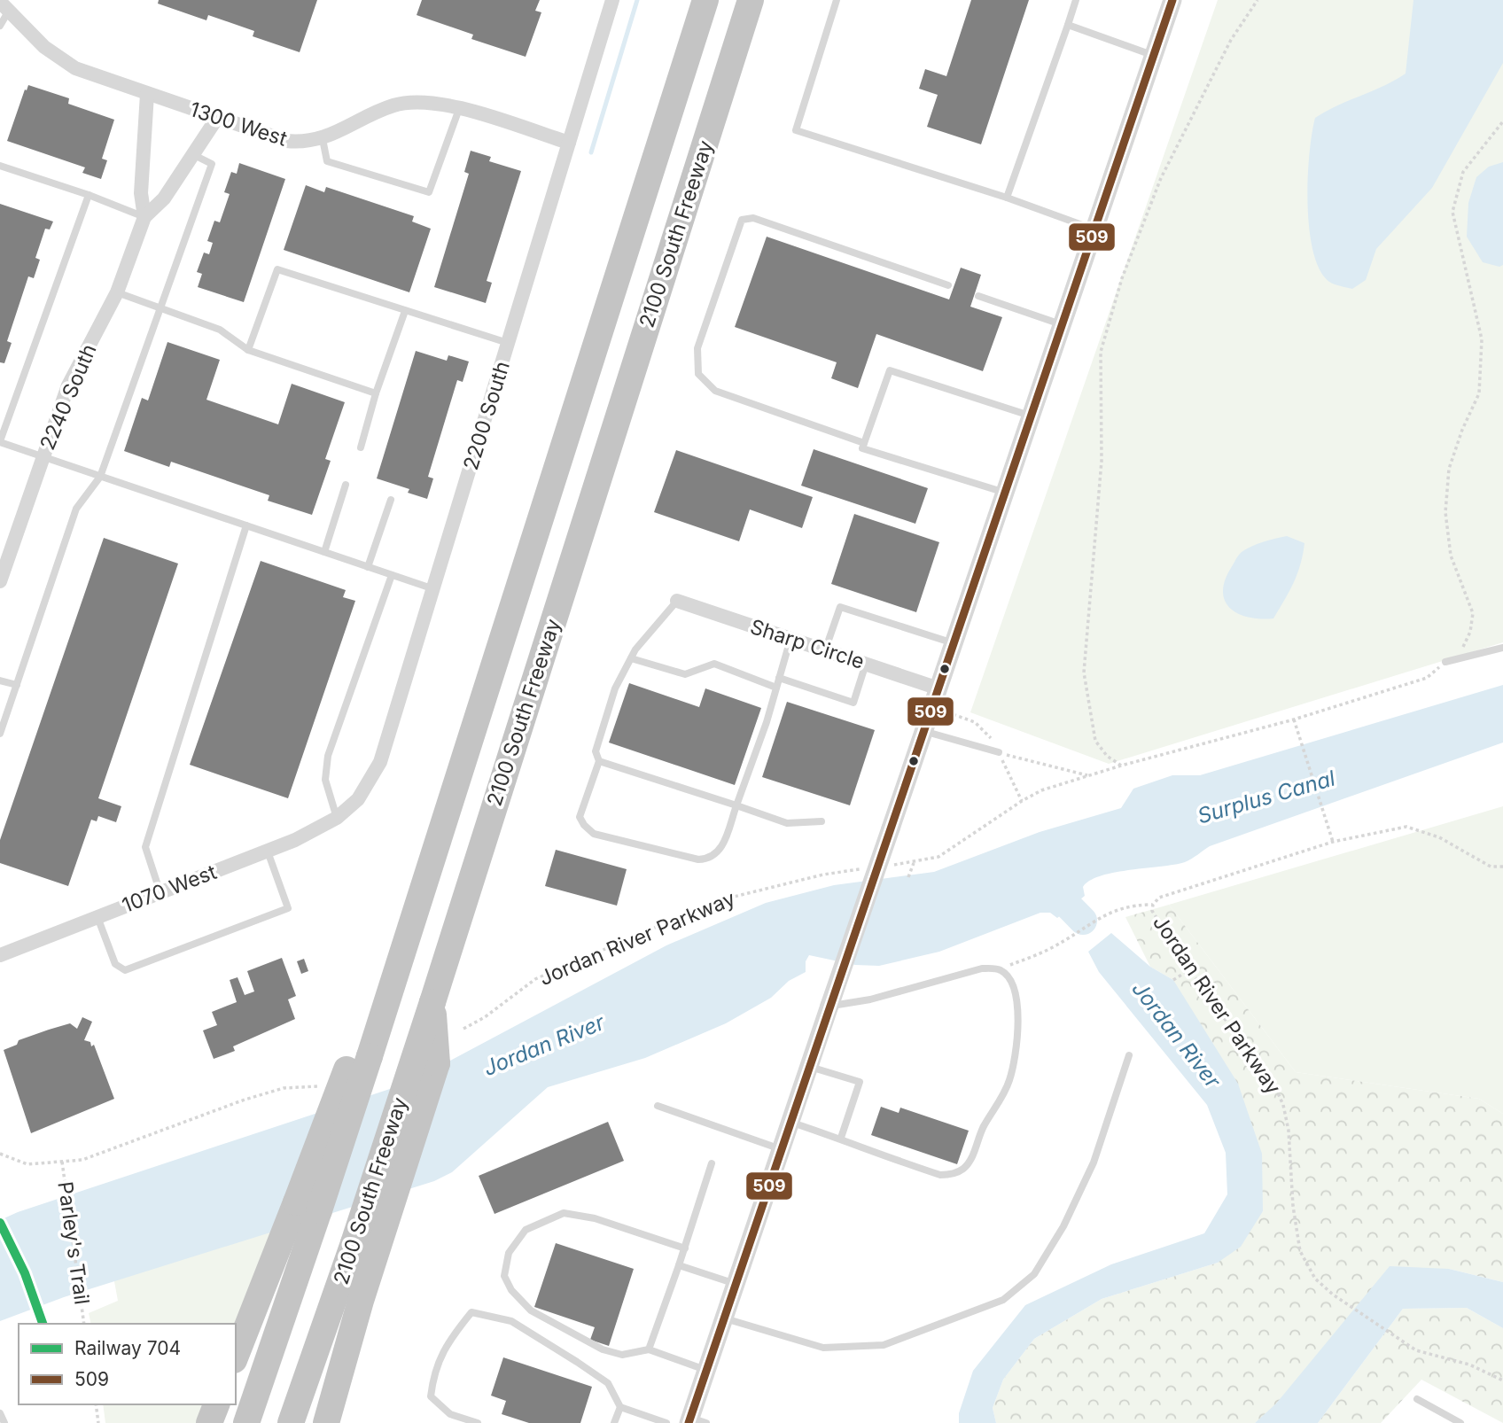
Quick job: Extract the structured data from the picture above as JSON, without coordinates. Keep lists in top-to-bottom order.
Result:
{
  "streets": {
    "highway": ["2100 South Freeway"],
    "street": [
      "1300 West",
      "2240 South",
      "2200 South",
      "Sharp Circle",
      "1070 West"
    ],
    "path": ["Jordan River Parkway", "Parley's Trail"]
  },
  "crossings": [
    ["1300 West", "2240 South"],
    ["1300 West", "2200 South"],
    ["2200 South", "1070 West"]
  ],
  "water": ["Surplus Canal", "Jordan River"],
  "lines": ["transit line 509", "rail line 704"],
  "legend": ["Railway 704", "509"]
}
